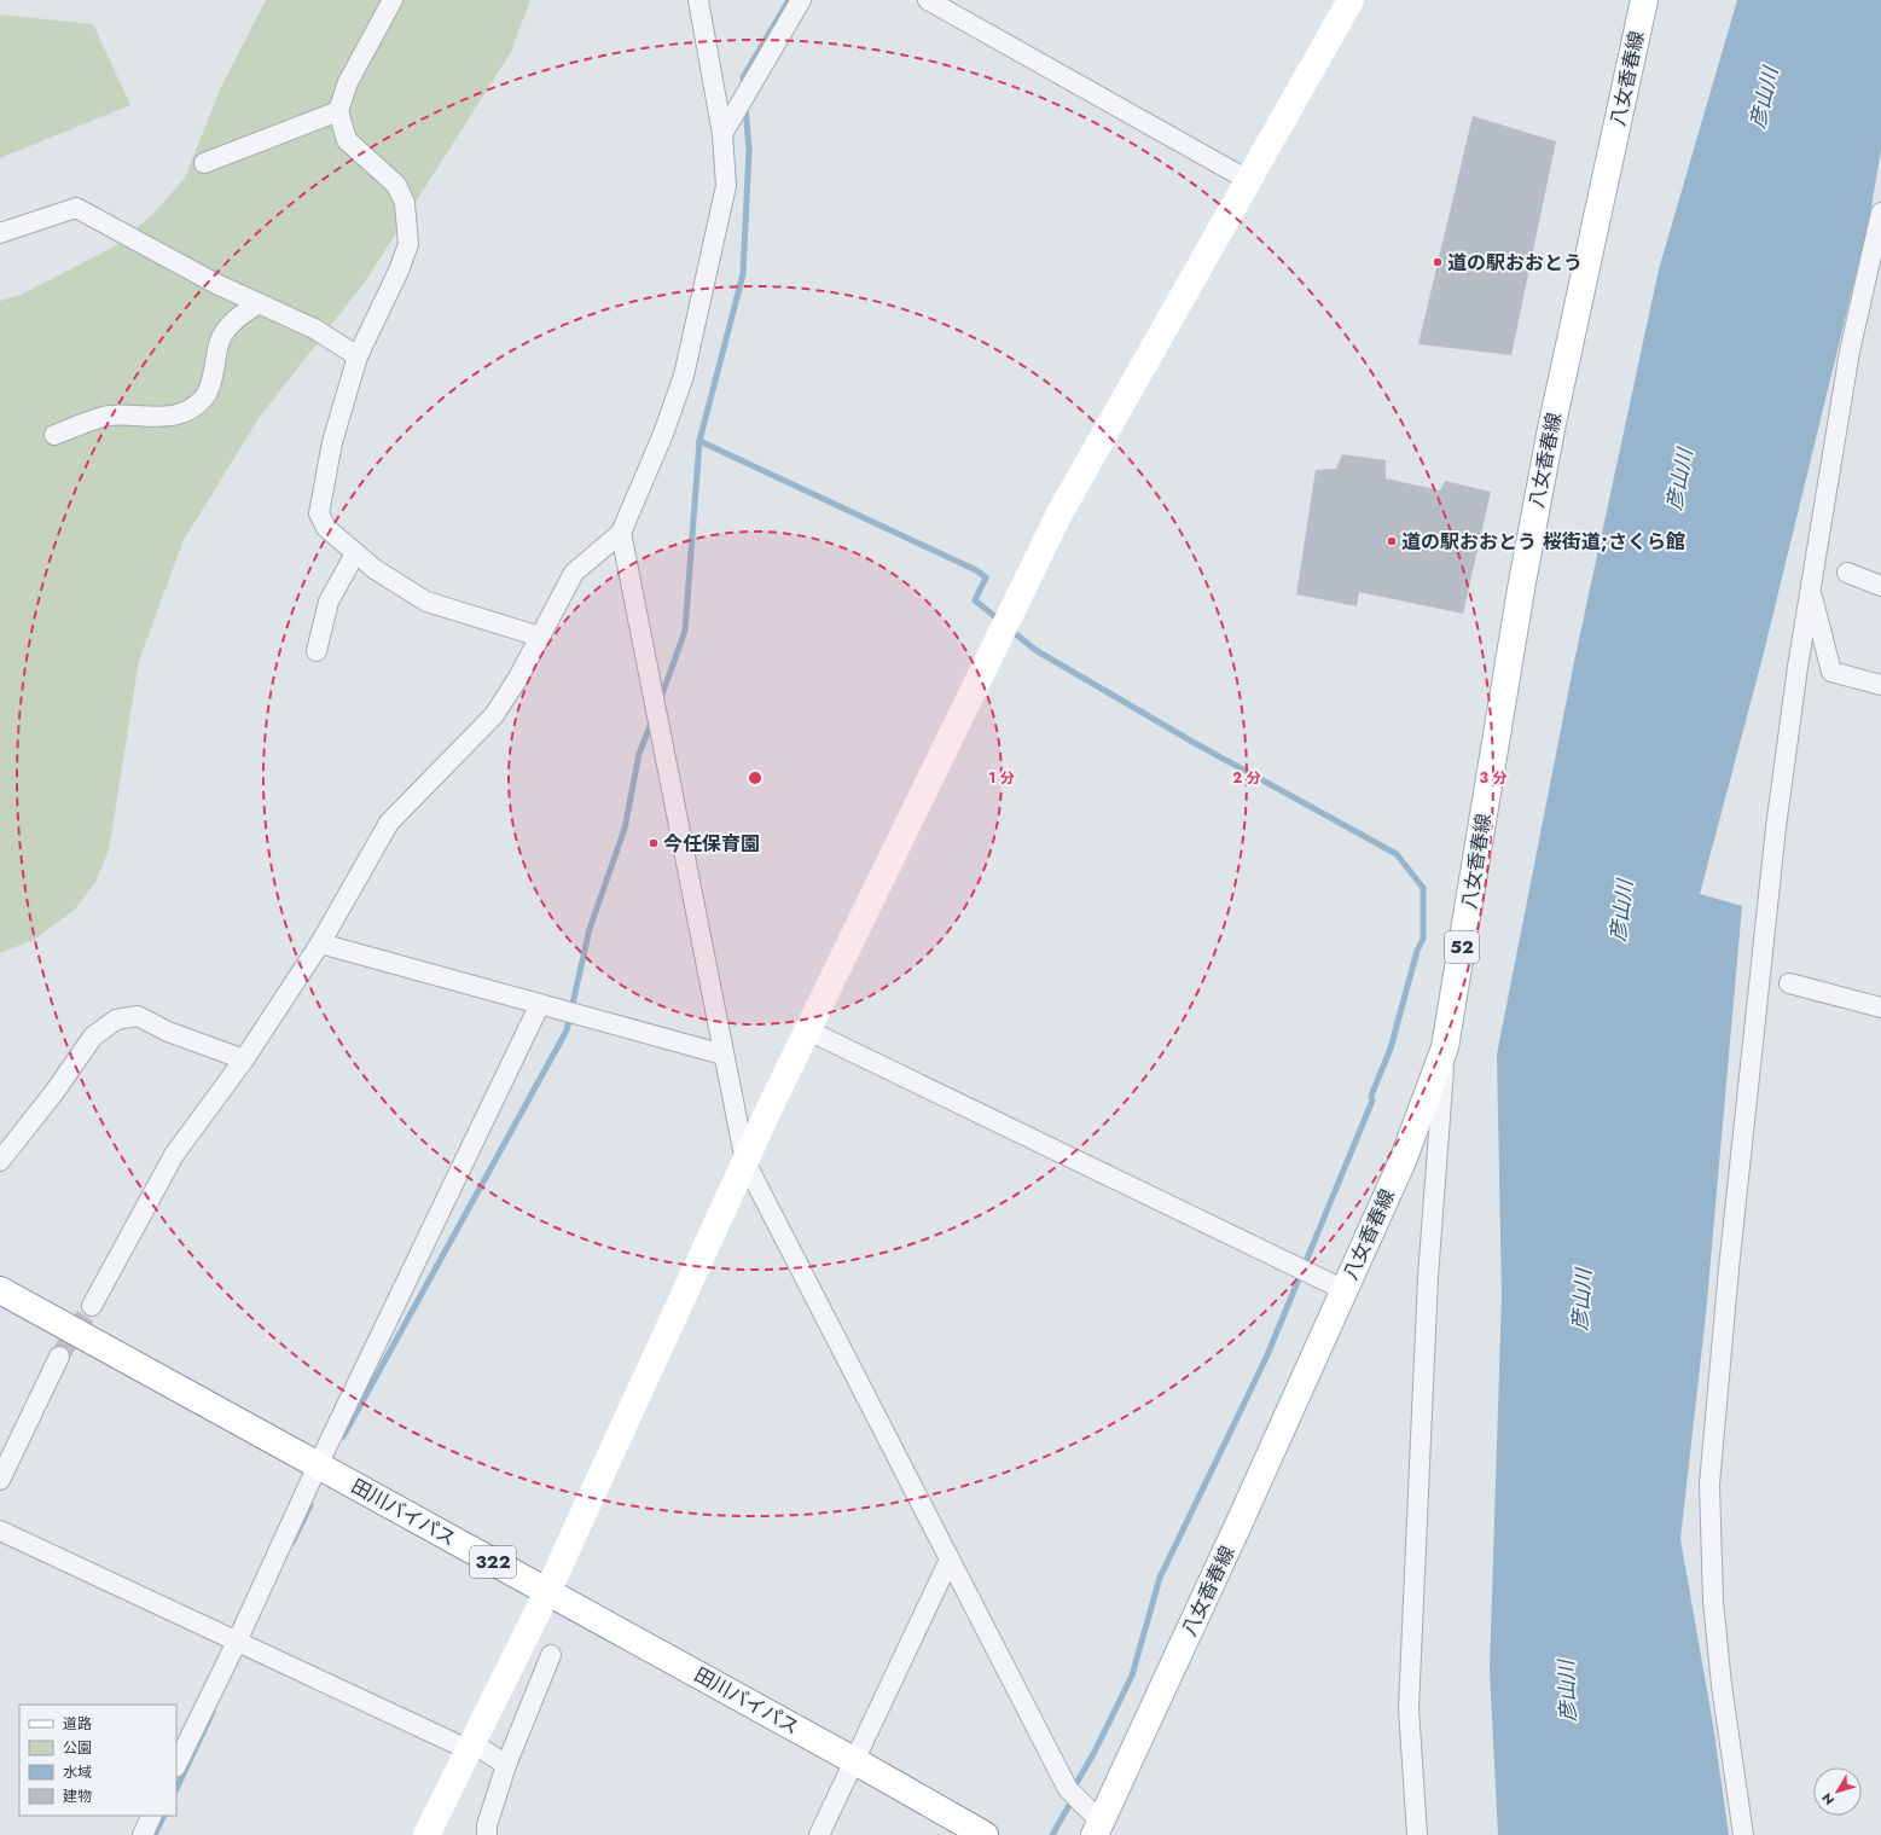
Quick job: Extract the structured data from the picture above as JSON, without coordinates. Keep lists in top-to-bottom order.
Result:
{
  "streets": {
    "main road": [
      "八女香春線",
      "52",
      "田川バイパス",
      "322"
    ]
  },
  "water": ["彦山川"],
  "places": ["道の駅おおとう", "道の駅おおとう 桜街道;さくら館", "今任保育園"],
  "legend": [
    "道路",
    "公園",
    "水域",
    "建物"
  ],
  "north": "bottom left",
  "rings": ["1 分", "2 分", "3 分"]
}
